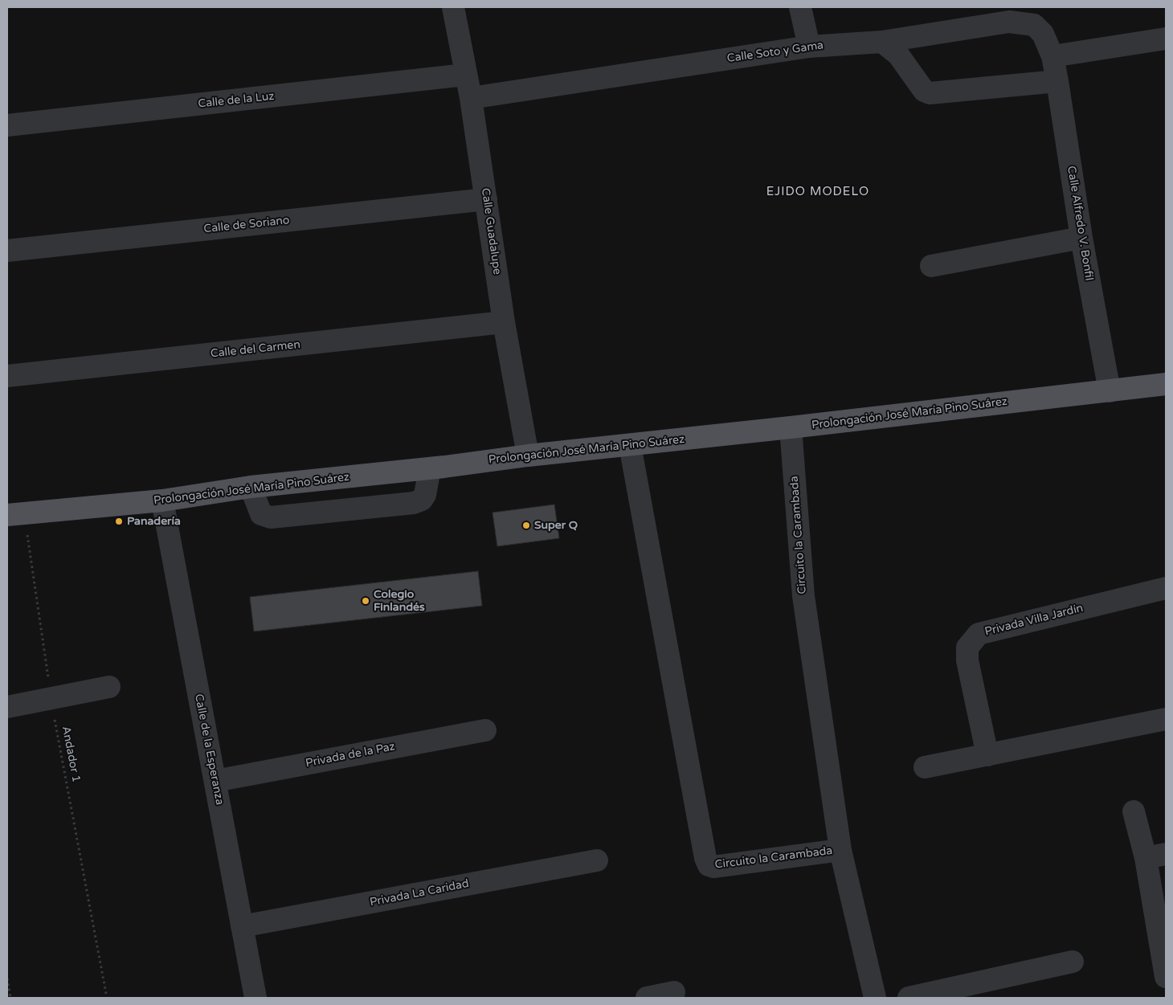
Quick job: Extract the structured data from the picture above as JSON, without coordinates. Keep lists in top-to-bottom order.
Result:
{
  "streets": {
    "main road": ["Prolongación José María Pino Suárez"],
    "street": [
      "Calle Soto y Gama",
      "Calle de la Luz",
      "Calle Alfredo V. Bonfil",
      "Calle de Soriano",
      "Calle Guadalupe",
      "Calle del Carmen",
      "Circuito la Carambada",
      "Privada Villa Jardín",
      "Calle de la Esperanza",
      "Privada de la Paz",
      "Privada La Caridad"
    ],
    "path": ["Andador 1"]
  },
  "crossings": [
    ["Calle Soto y Gama", "Calle Alfredo V. Bonfil"],
    ["Calle Soto y Gama", "Calle Guadalupe"],
    ["Calle de la Luz", "Calle Guadalupe"],
    ["Calle Alfredo V. Bonfil", "Prolongación José María Pino Suárez"],
    ["Calle de Soriano", "Calle Guadalupe"],
    ["Calle Guadalupe", "Calle del Carmen"],
    ["Calle Guadalupe", "Prolongación José María Pino Suárez"],
    ["Prolongación José María Pino Suárez", "Circuito la Carambada"],
    ["Prolongación José María Pino Suárez", "Calle de la Esperanza"],
    ["Prolongación José María Pino Suárez", "Andador 1"],
    ["Calle de la Esperanza", "Privada de la Paz"],
    ["Calle de la Esperanza", "Privada La Caridad"]
  ],
  "districts": ["EJIDO MODELO"],
  "places": ["Panadería", "Super Q", "Colegio Finlandés"]
}
